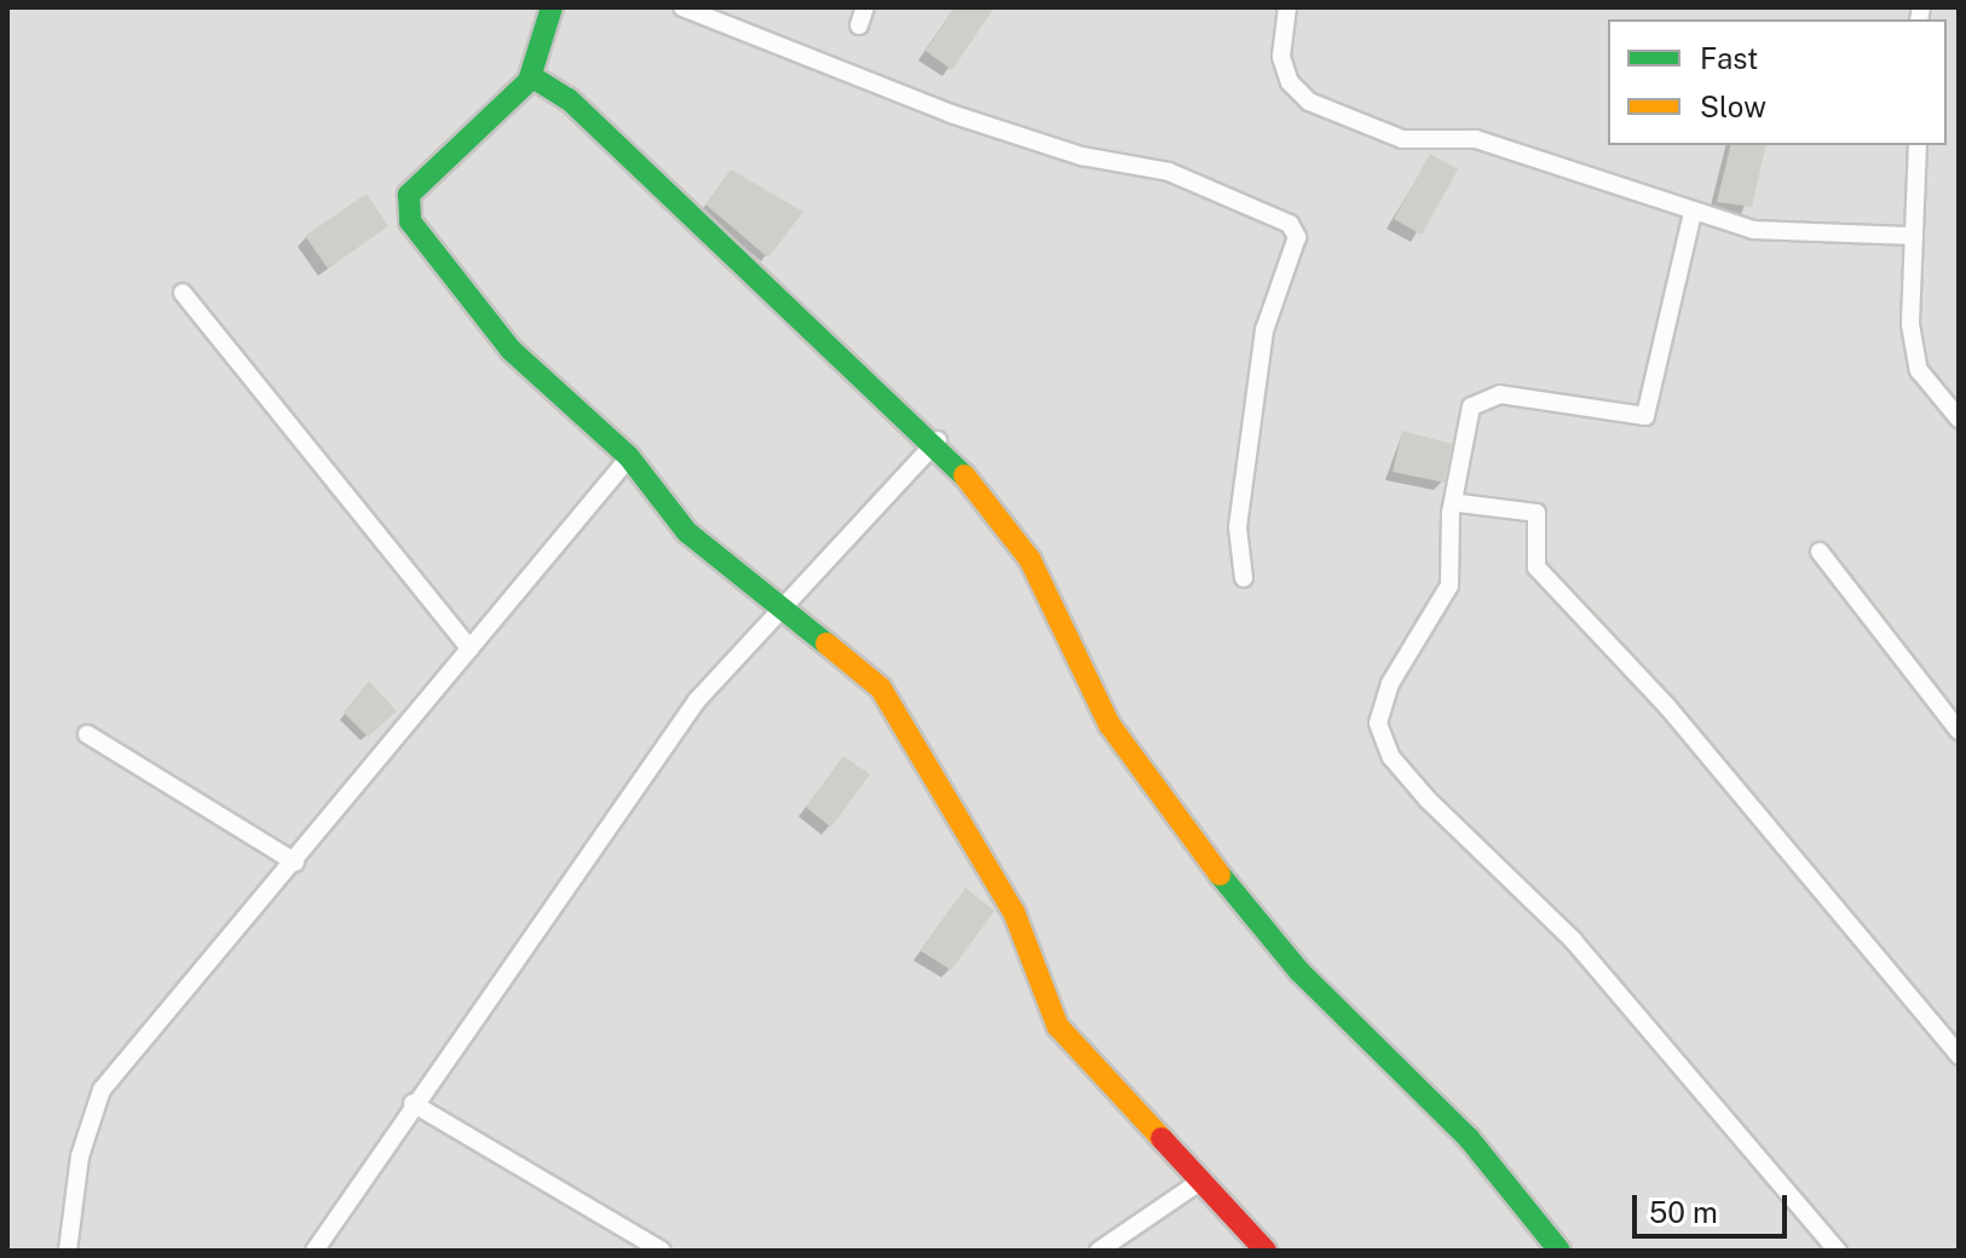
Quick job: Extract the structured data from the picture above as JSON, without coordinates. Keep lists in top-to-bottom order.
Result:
{
  "legend": ["Fast", "Slow"],
  "scale_bar": "50 m"
}
